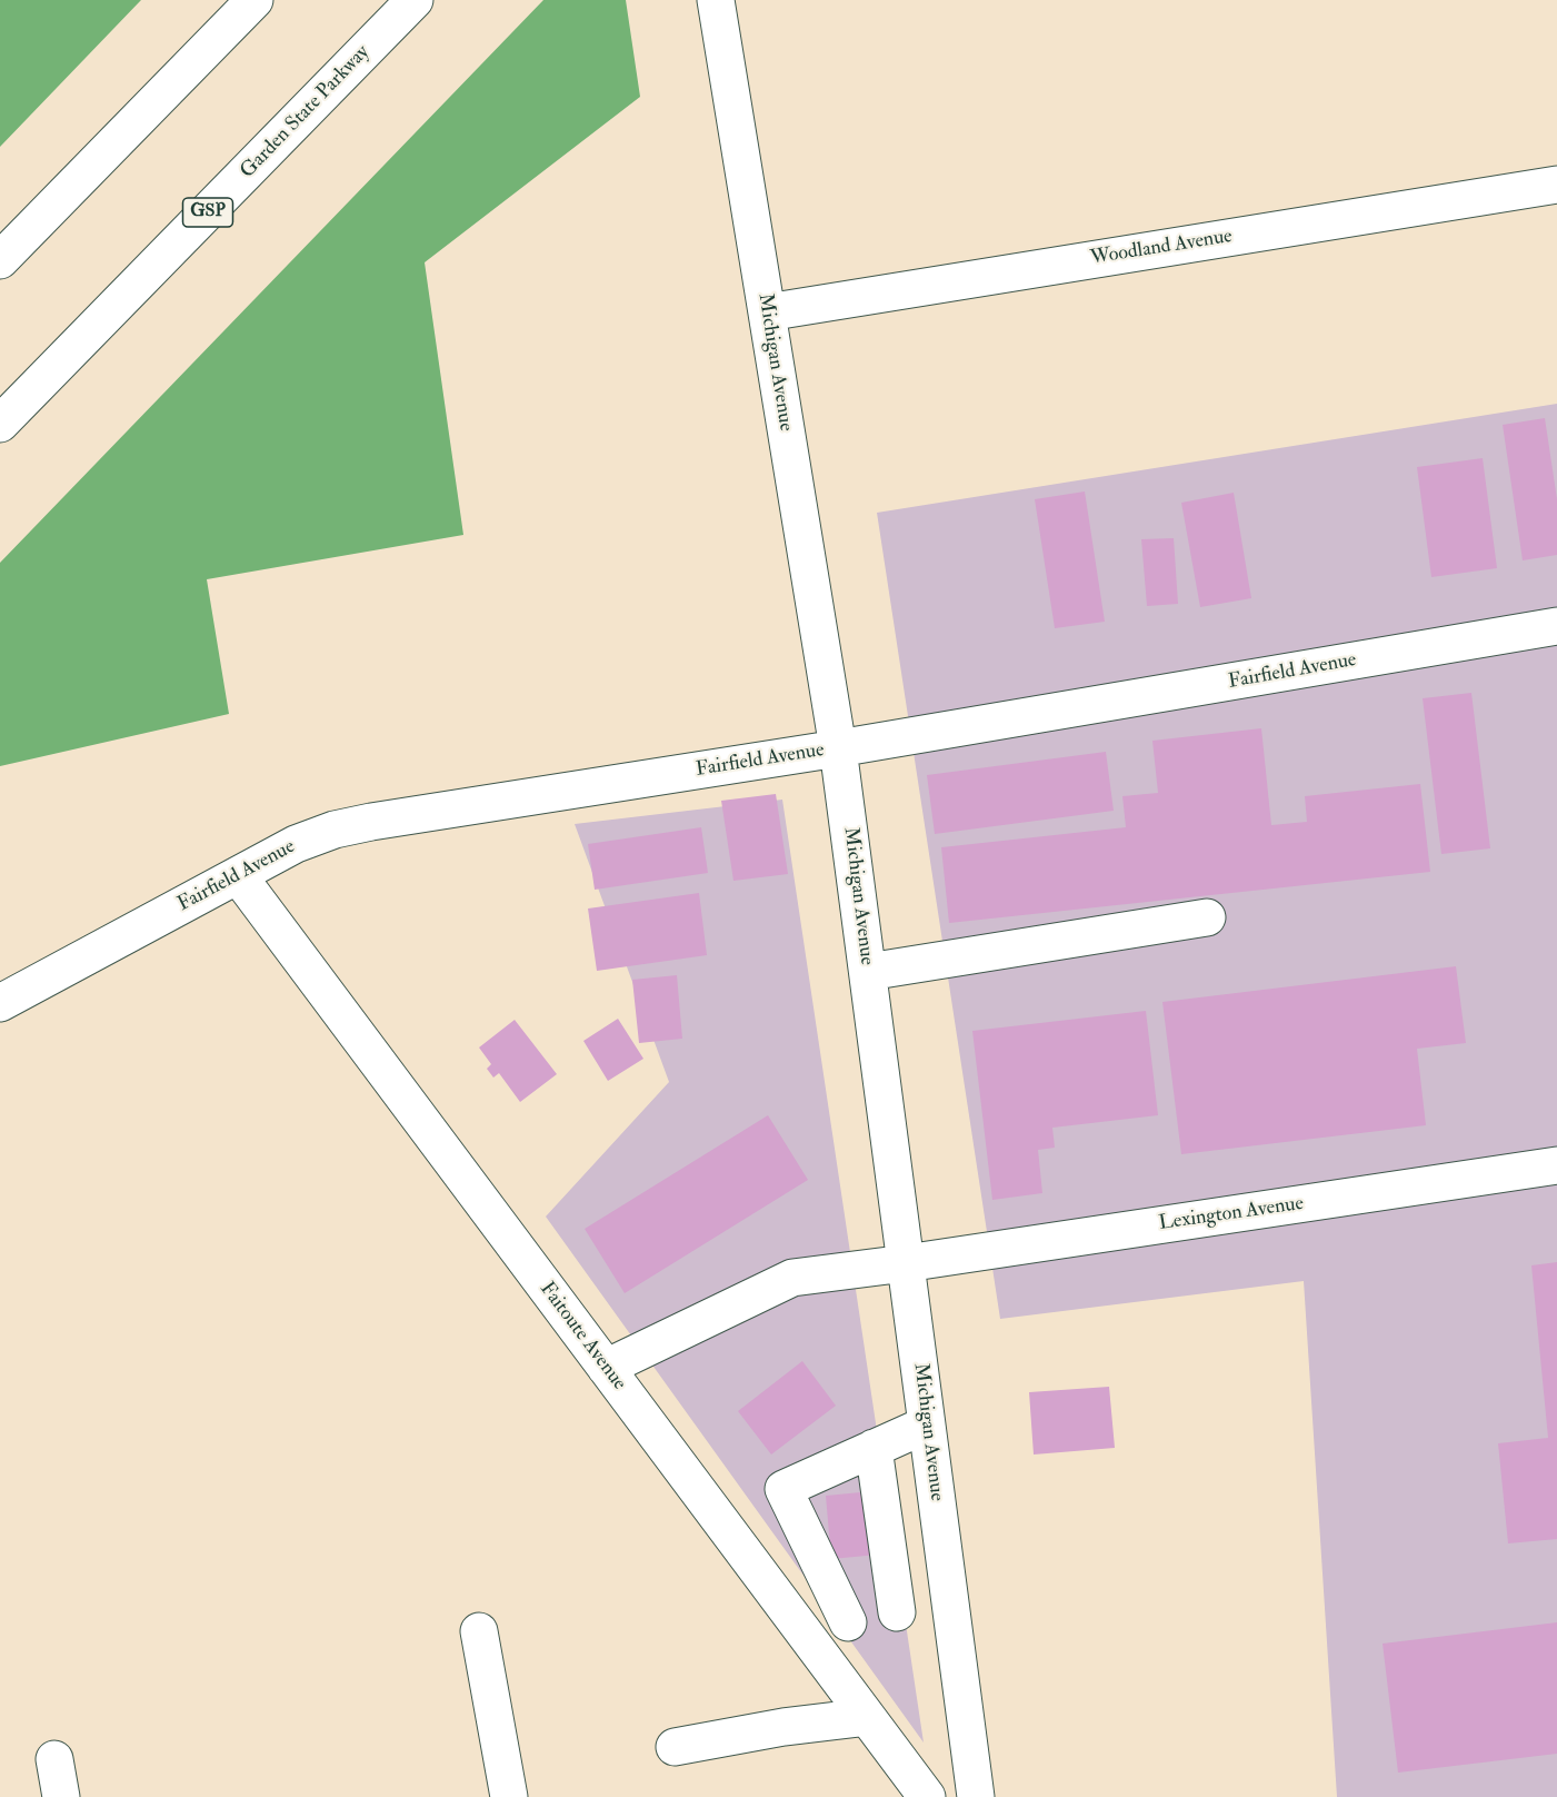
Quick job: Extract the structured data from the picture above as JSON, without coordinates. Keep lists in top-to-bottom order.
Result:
{
  "streets": {
    "main road": [
      "Garden State Parkway",
      "GSP",
      "Woodland Avenue",
      "Michigan Avenue",
      "Fairfield Avenue",
      "Lexington Avenue",
      "Faitoute Avenue"
    ]
  },
  "crossings": [
    ["Woodland Avenue", "Michigan Avenue"],
    ["Michigan Avenue", "Fairfield Avenue"],
    ["Michigan Avenue", "Lexington Avenue"],
    ["Fairfield Avenue", "Faitoute Avenue"],
    ["Lexington Avenue", "Faitoute Avenue"]
  ]
}
